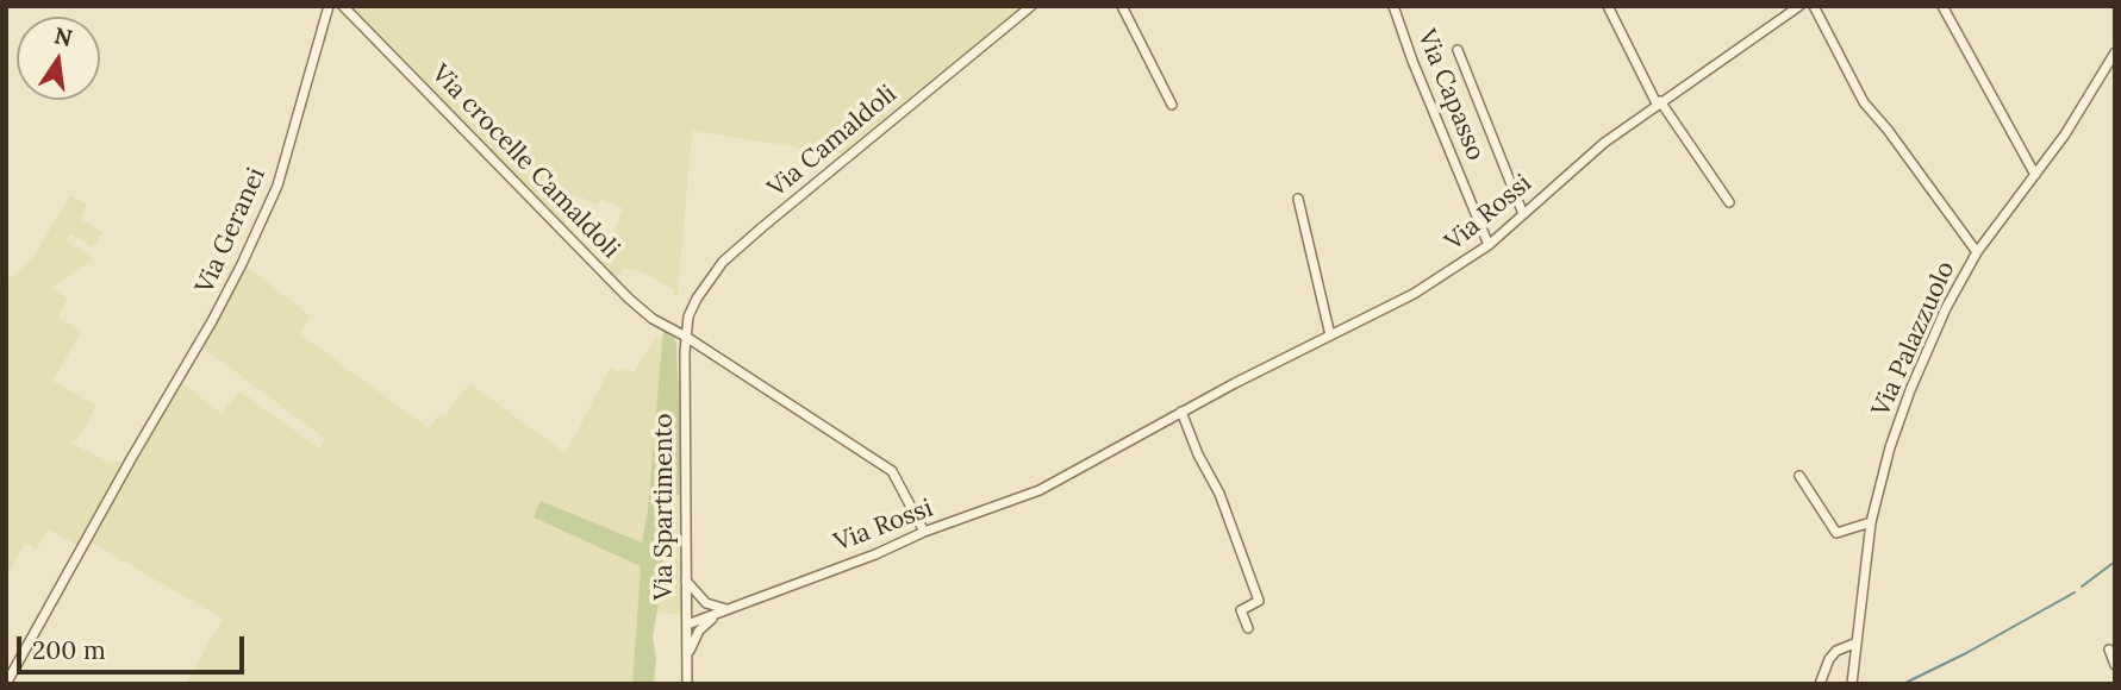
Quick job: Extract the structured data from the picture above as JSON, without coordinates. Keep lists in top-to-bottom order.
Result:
{
  "streets": {
    "street": [
      "Via Capasso",
      "Via Camaldoli",
      "Via crocelle Camaldoli",
      "Via Rossi",
      "Via Geranei",
      "Via Palazzuolo",
      "Via Spartimento"
    ]
  },
  "crossings": [
    ["Via Capasso", "Via Rossi"],
    ["Via Camaldoli", "Via crocelle Camaldoli"],
    ["Via Camaldoli", "Via Spartimento"],
    ["Via crocelle Camaldoli", "Via Rossi"],
    ["Via crocelle Camaldoli", "Via Spartimento"],
    ["Via Rossi", "Via Spartimento"]
  ],
  "scale_bar": "200 m",
  "north": "top"
}
